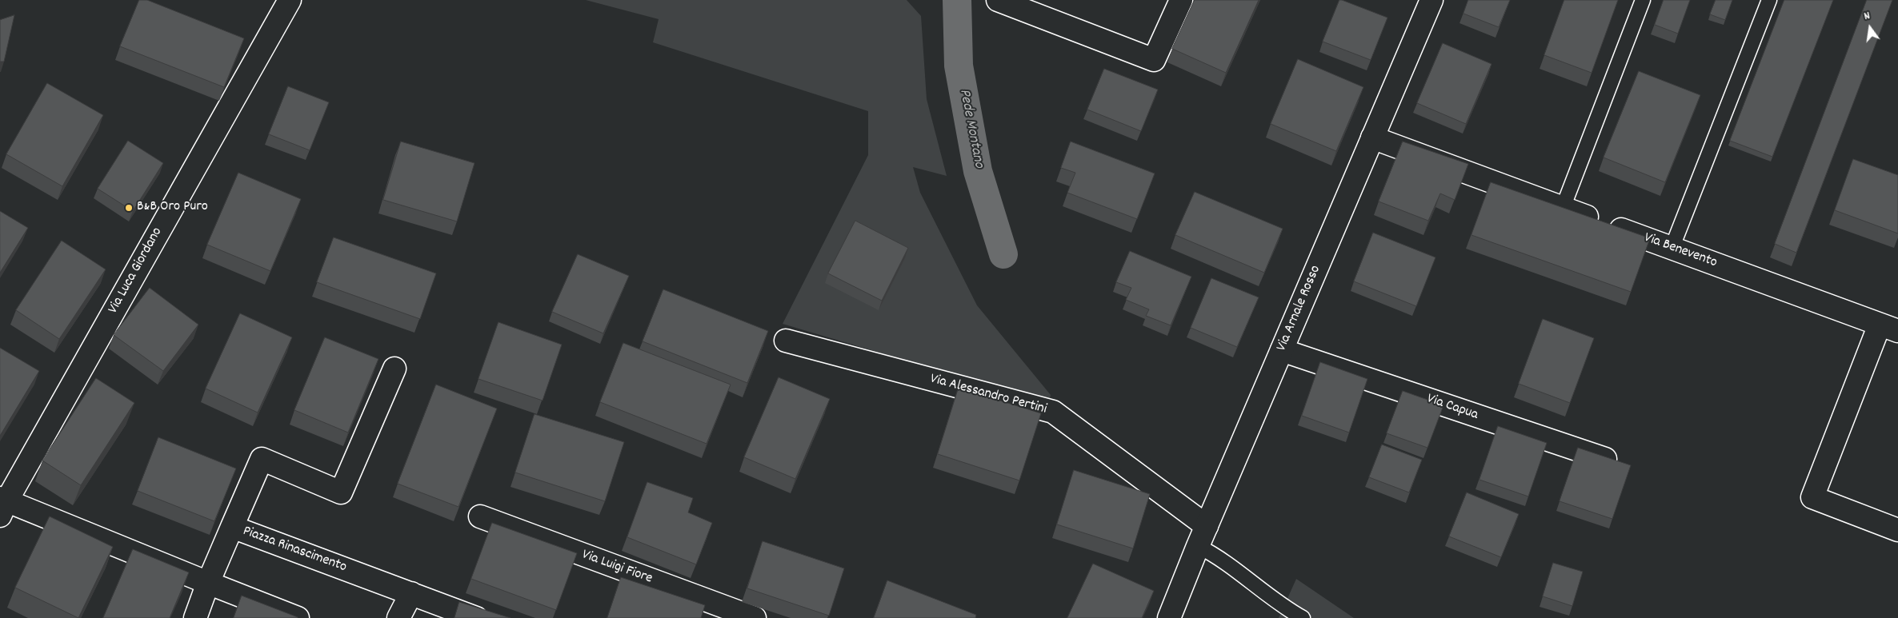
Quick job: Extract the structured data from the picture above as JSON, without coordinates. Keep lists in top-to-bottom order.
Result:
{
  "streets": {
    "street": [
      "Via Benevento",
      "Via Luca Giordano",
      "Via Arnale Rosso",
      "Via Alessandro Pertini",
      "Via Capua",
      "Piazza Rinascimento",
      "Via Luigi Fiore"
    ]
  },
  "crossings": [
    ["Via Benevento", "Via Arnale Rosso"],
    ["Via Arnale Rosso", "Via Alessandro Pertini"],
    ["Via Arnale Rosso", "Via Capua"]
  ],
  "water": ["Pede Montano"],
  "places": ["B&B Oro Puro"],
  "north": "top"
}
